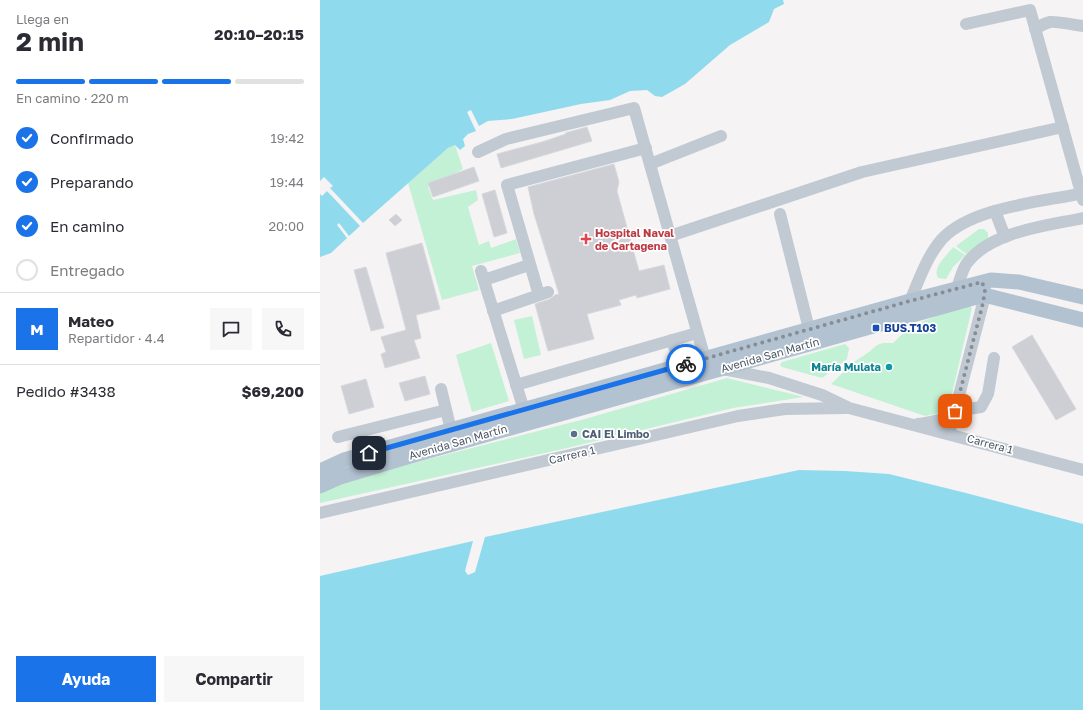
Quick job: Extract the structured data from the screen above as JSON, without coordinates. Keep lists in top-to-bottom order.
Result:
{
  "streets": {
    "main road": ["Avenida San Martín"],
    "street": ["Carrera 1"]
  },
  "crossings": [
    ["Avenida San Martín", "Carrera 1"]
  ],
  "places": {
    "health": ["Hospital Naval de Cartagena"],
    "transit": ["BUS.T103"],
    "other": ["María Mulata", "CAI El Limbo"]
  },
  "page": {
    "heading": ["2 min", "Llega en", "20:10–20:15"],
    "panel": [
      "Mateo",
      "Repartidor · 4.4",
      "Pedido #3438",
      "$69,200"
    ],
    "bar": "En camino · 220 m",
    "list": [
      ["Confirmado", "19:42"],
      ["Preparando", "19:44"],
      ["En camino", "20:00"],
      "Entregado"
    ],
    "round": "M",
    "buttons": ["Ayuda", "Compartir"]
  }
}
